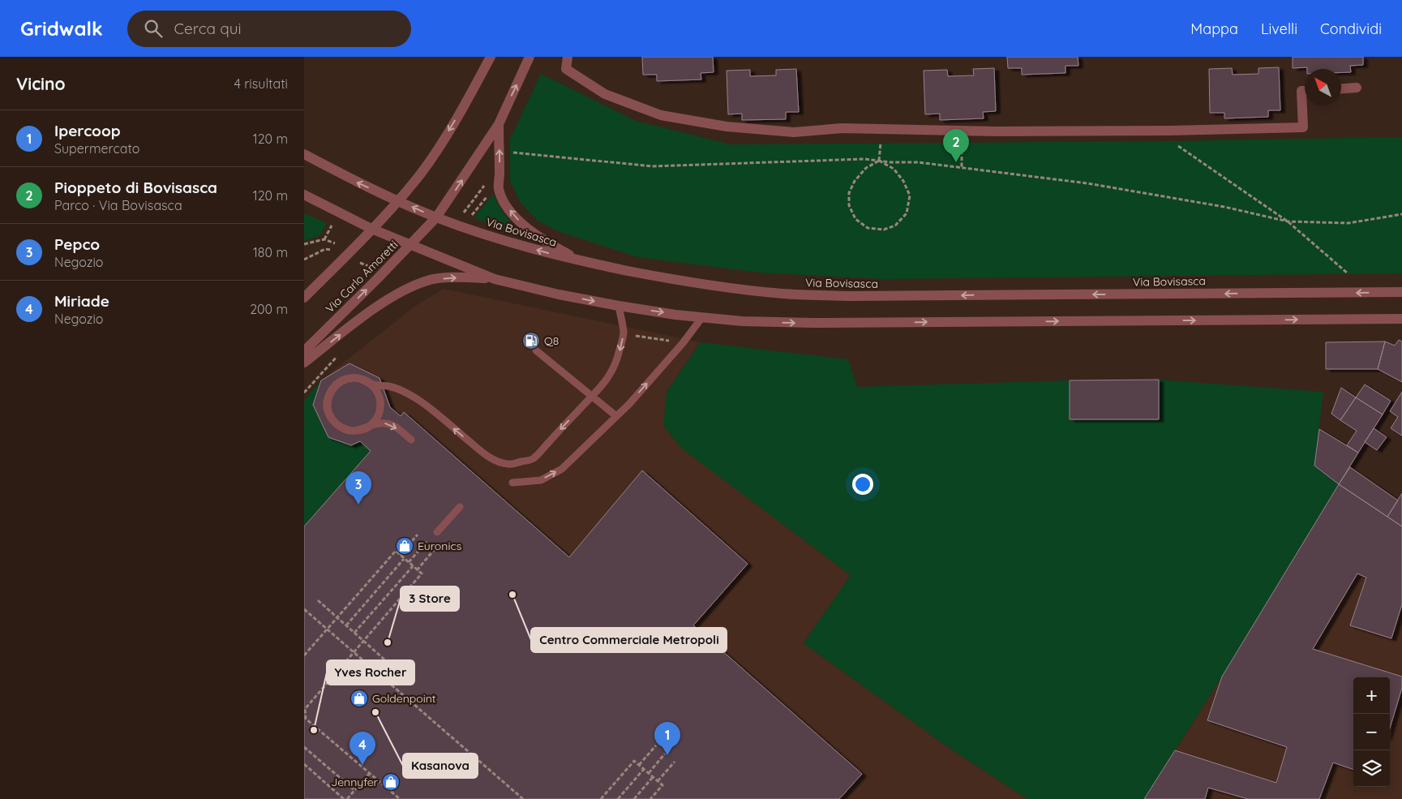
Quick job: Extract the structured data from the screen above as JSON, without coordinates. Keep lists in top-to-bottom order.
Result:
{
  "streets": {
    "street": ["Via Bovisasca", "Via Carlo Amoretti"]
  },
  "crossings": [
    ["Via Bovisasca", "Via Carlo Amoretti"]
  ],
  "places": {
    "fuel station": ["Q8"],
    "shop": ["Euronics", "Goldenpoint", "Jennyfer"],
    "other": [
      "Centro Commerciale Metropoli",
      "3 Store",
      "Kasanova",
      "Yves Rocher"
    ]
  },
  "north": "top left",
  "page": {
    "header": "Gridwalk",
    "search": "Cerca qui",
    "nav": ["Mappa", "Livelli", "Condividi"],
    "heading": ["Vicino", "4 risultati"],
    "list": [
      {
        "mark": "1",
        "name": "Ipercoop",
        "note": "Supermercato",
        "value": "120 m"
      },
      {
        "mark": "2",
        "name": "Pioppeto di Bovisasca",
        "note": "Parco · Via Bovisasca",
        "value": "120 m"
      },
      {
        "mark": "3",
        "name": "Pepco",
        "note": "Negozio",
        "value": "180 m"
      },
      {
        "mark": "4",
        "name": "Miriade",
        "note": "Negozio",
        "value": "200 m"
      }
    ],
    "pins": [
      "2",
      "3",
      "1",
      "4"
    ],
    "map_buttons": ["+", "−"]
  }
}
